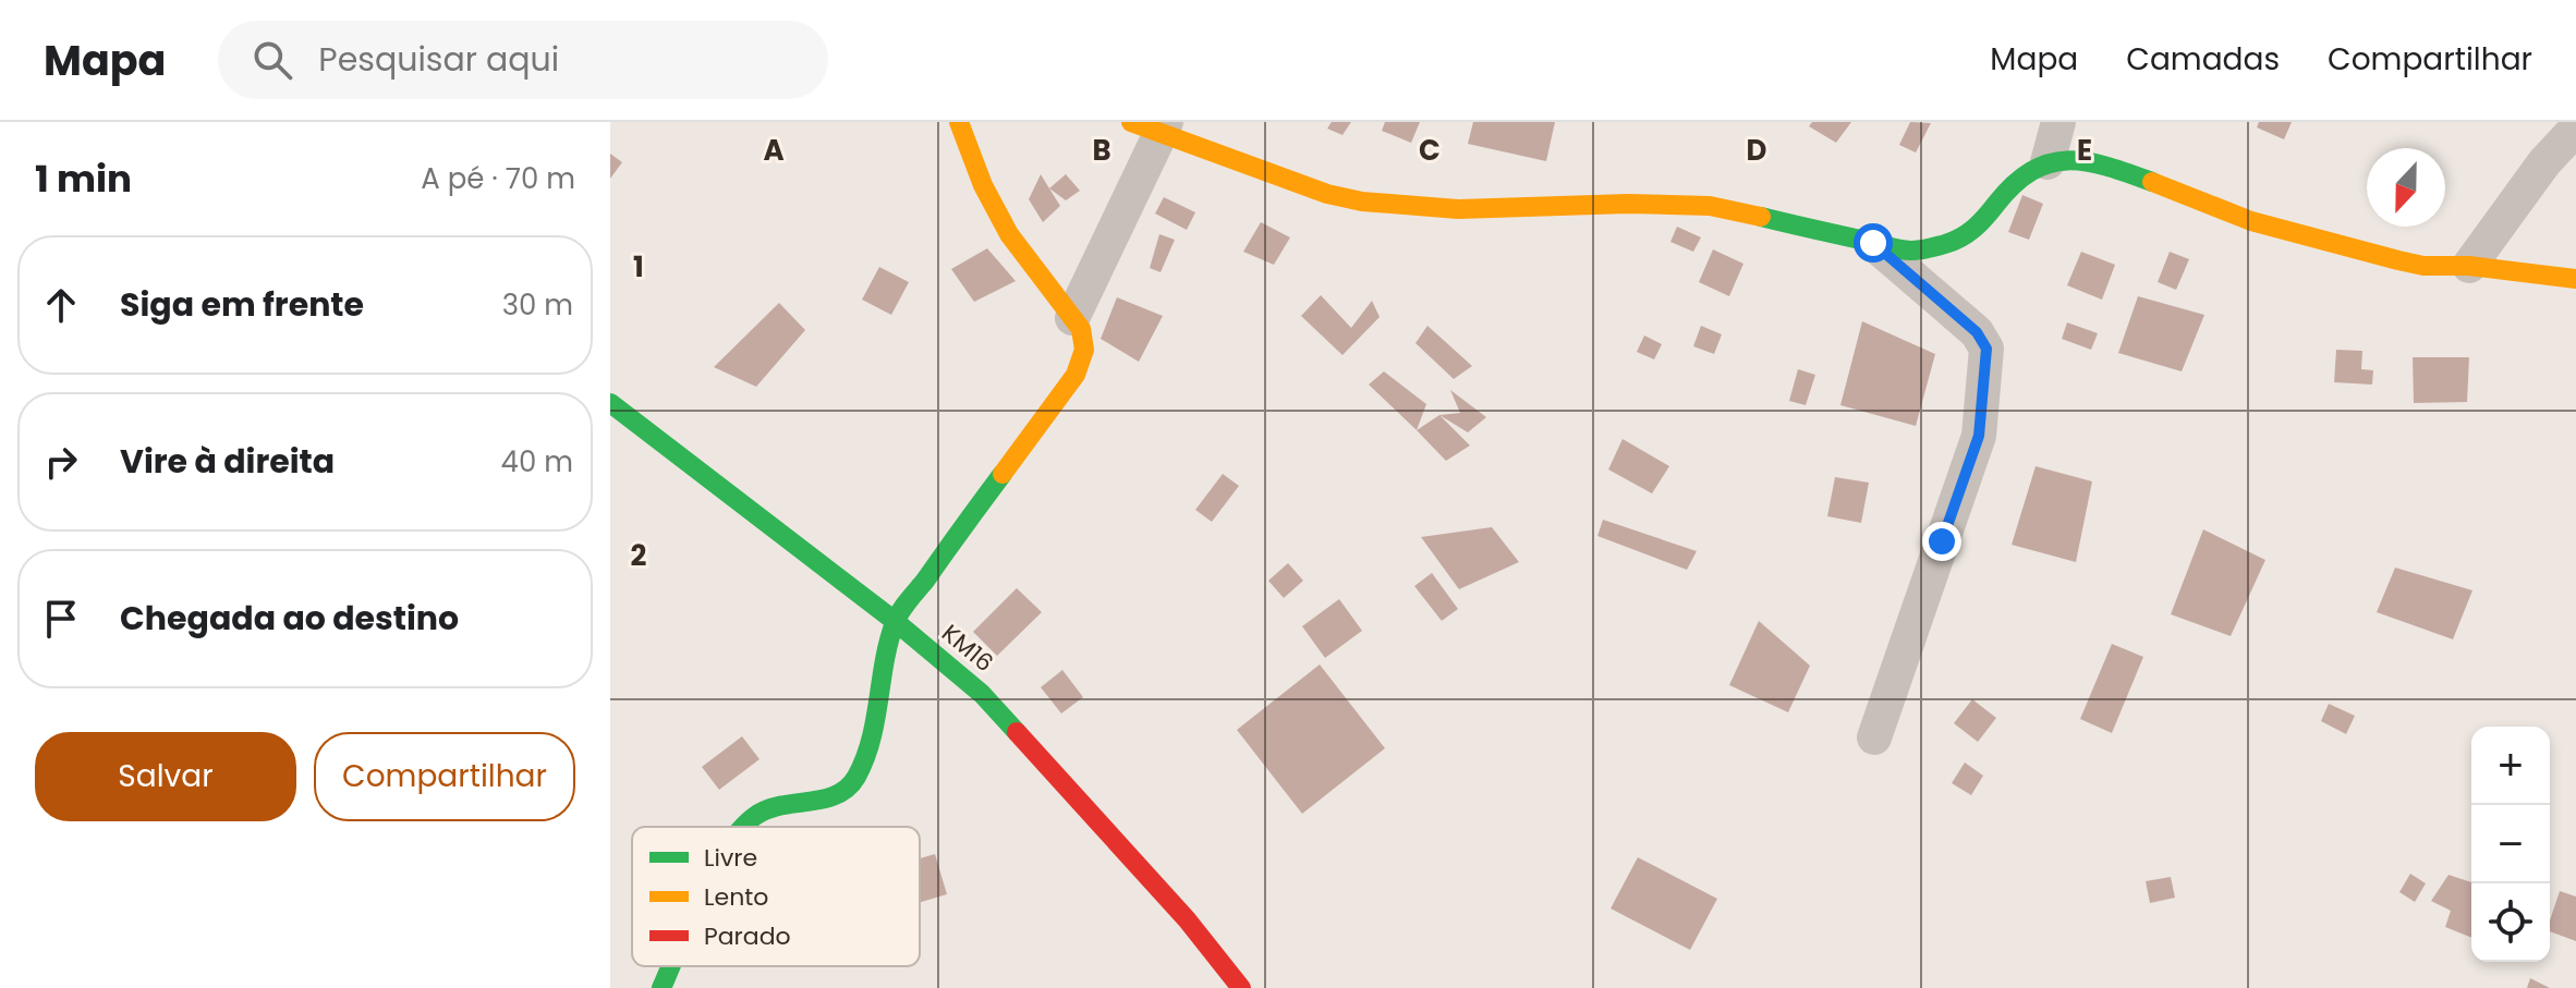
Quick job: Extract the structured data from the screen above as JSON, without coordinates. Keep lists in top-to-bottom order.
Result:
{
  "streets": {
    "street": ["KM16"]
  },
  "legend": ["Livre", "Lento", "Parado"],
  "north": "bottom",
  "page": {
    "header": "Mapa",
    "search": "Pesquisar aqui",
    "nav": ["Mapa", "Camadas", "Compartilhar"],
    "heading": ["1 min", "A pé · 70 m"],
    "list": [
      ["Siga em frente", "30 m"],
      ["Vire à direita", "40 m"],
      "Chegada ao destino"
    ],
    "buttons": ["Salvar", "Compartilhar"],
    "map_buttons": ["+", "−"]
  },
  "grid": {
    "columns": [
      "A",
      "B",
      "C",
      "D",
      "E"
    ],
    "rows": ["1", "2"]
  }
}
